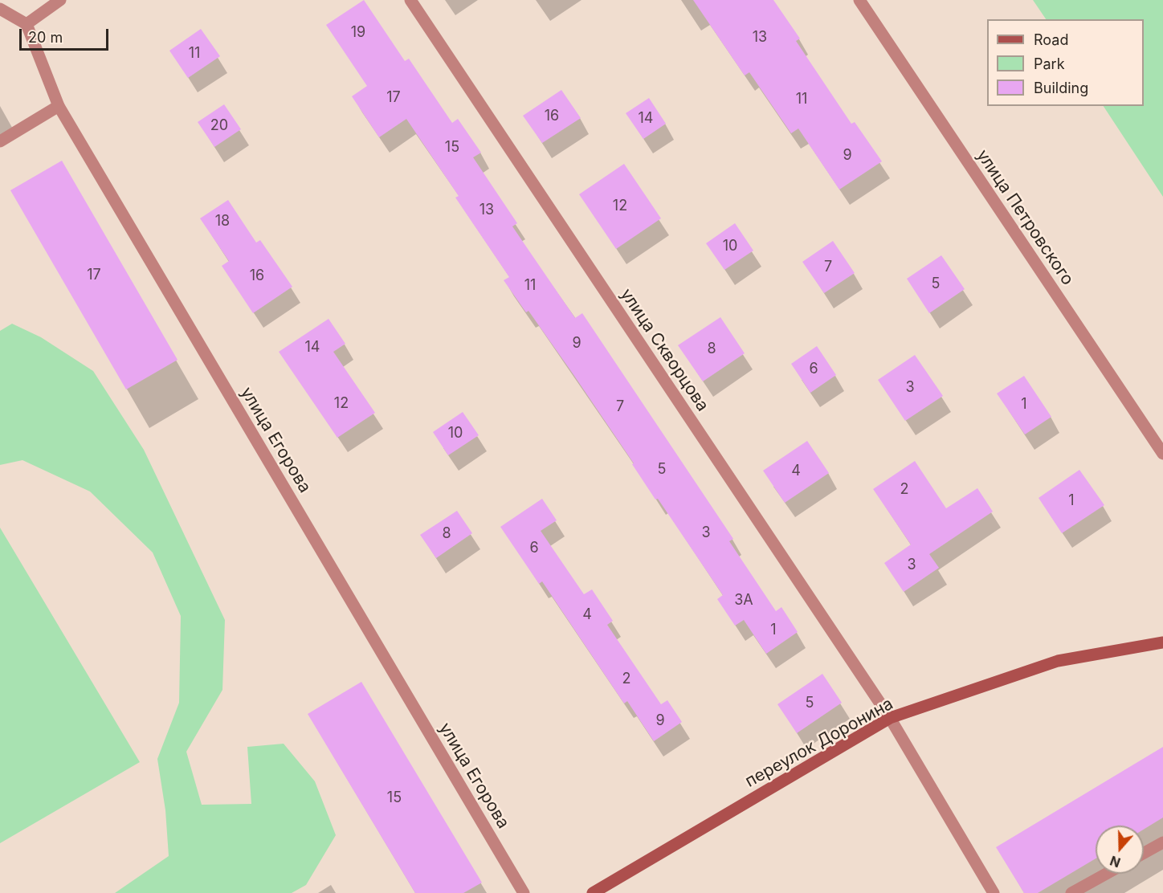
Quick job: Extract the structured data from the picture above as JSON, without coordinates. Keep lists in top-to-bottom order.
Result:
{
  "streets": {
    "main road": ["переулок Доронина"],
    "street": ["улица Петровского", "улица Скворцова", "улица Егорова"]
  },
  "crossings": [
    ["улица Скворцова", "переулок Доронина"]
  ],
  "house_numbers": [
    "19",
    "13",
    "11",
    "17",
    "11",
    "16",
    "14",
    "20",
    "15",
    "9",
    "12",
    "13",
    "18",
    "10",
    "7",
    "17",
    "16",
    "5",
    "11",
    "9",
    "14",
    "8",
    "6",
    "3",
    "12",
    "1",
    "7",
    "10",
    "5",
    "4",
    "2",
    "1",
    "3",
    "8",
    "6",
    "3",
    "3А",
    "4",
    "1",
    "2",
    "5",
    "9",
    "15"
  ],
  "legend": ["Road", "Park", "Building"],
  "scale_bar": "20 m",
  "north": "bottom"
}
